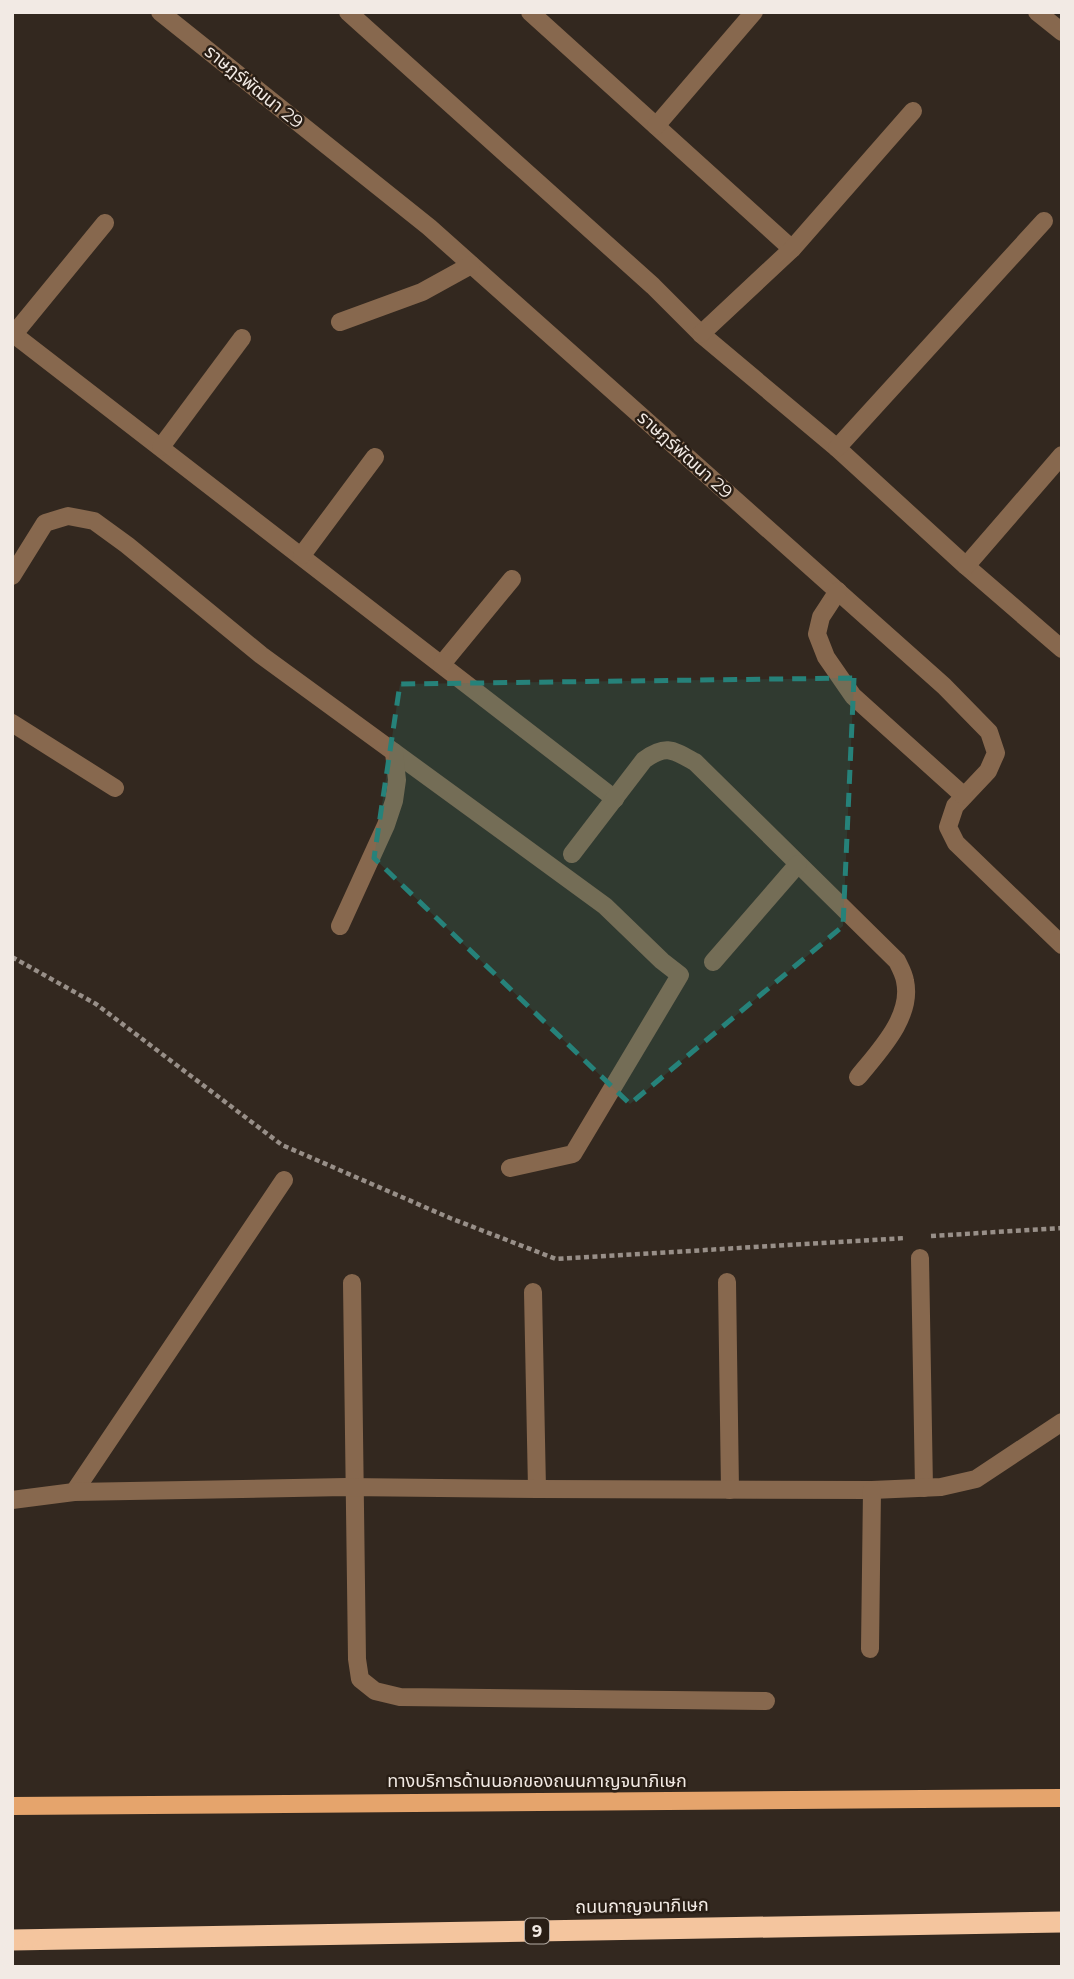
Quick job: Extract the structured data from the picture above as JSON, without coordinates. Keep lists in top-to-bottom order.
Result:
{
  "streets": {
    "highway": ["ถนนกาญจนาภิเษก", "9"],
    "main road": ["ทางบริการด้านนอกของถนนกาญจนาภิเษก"],
    "street": ["ราษฎร์พัฒนา 29"]
  }
}
